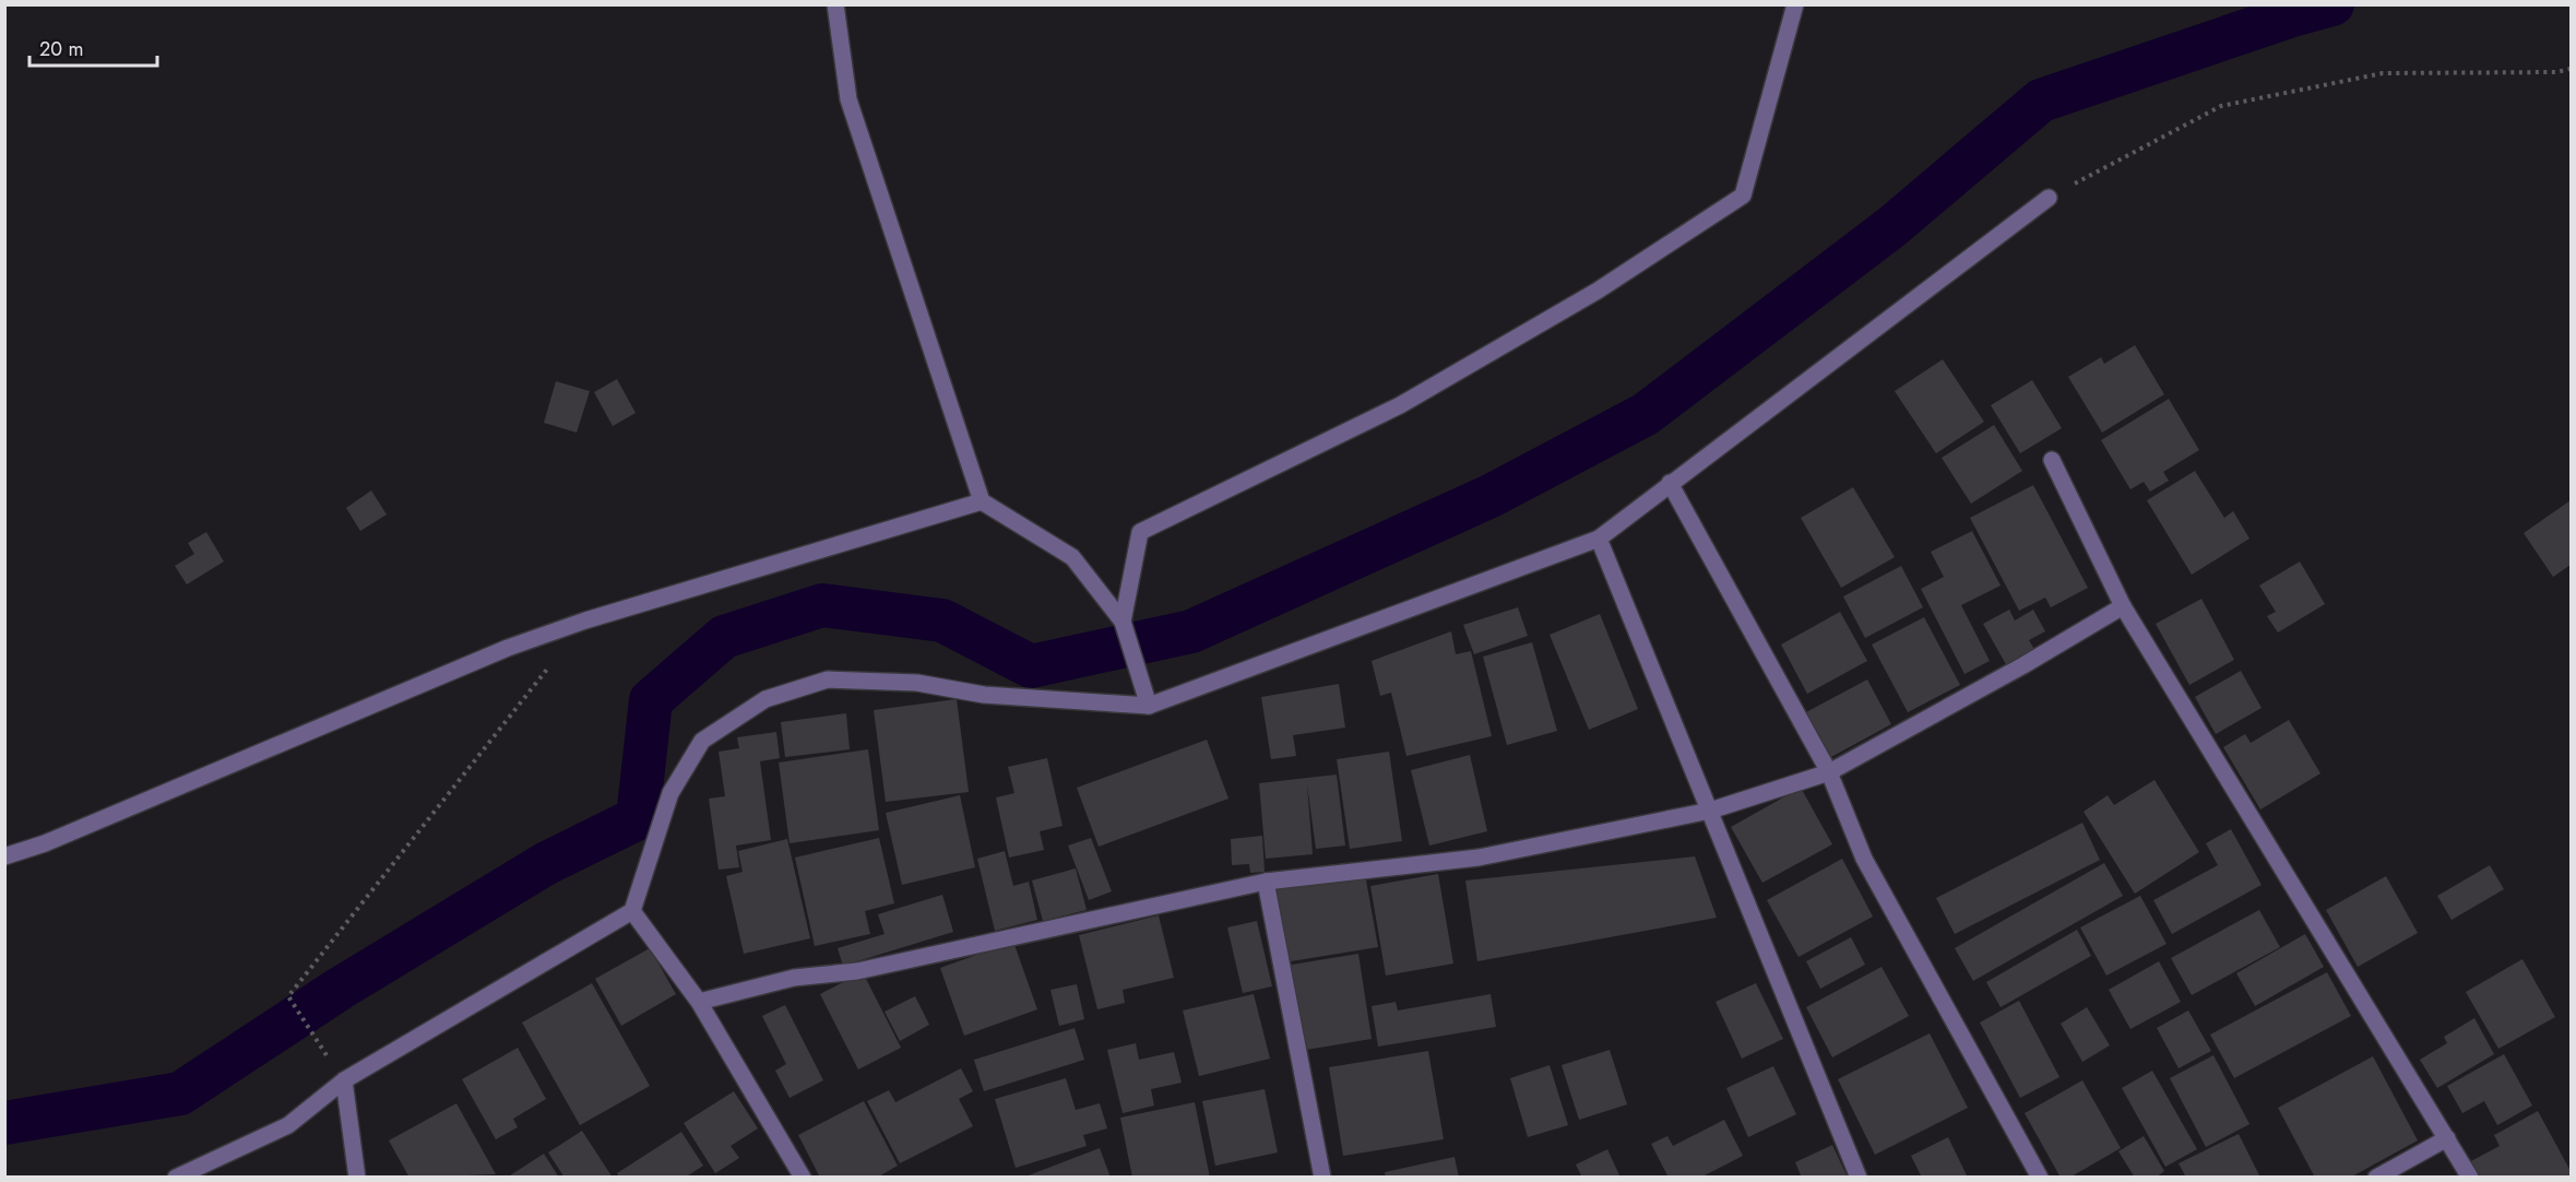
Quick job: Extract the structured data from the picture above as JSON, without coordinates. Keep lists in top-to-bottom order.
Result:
{
  "scale_bar": "20 m"
}
